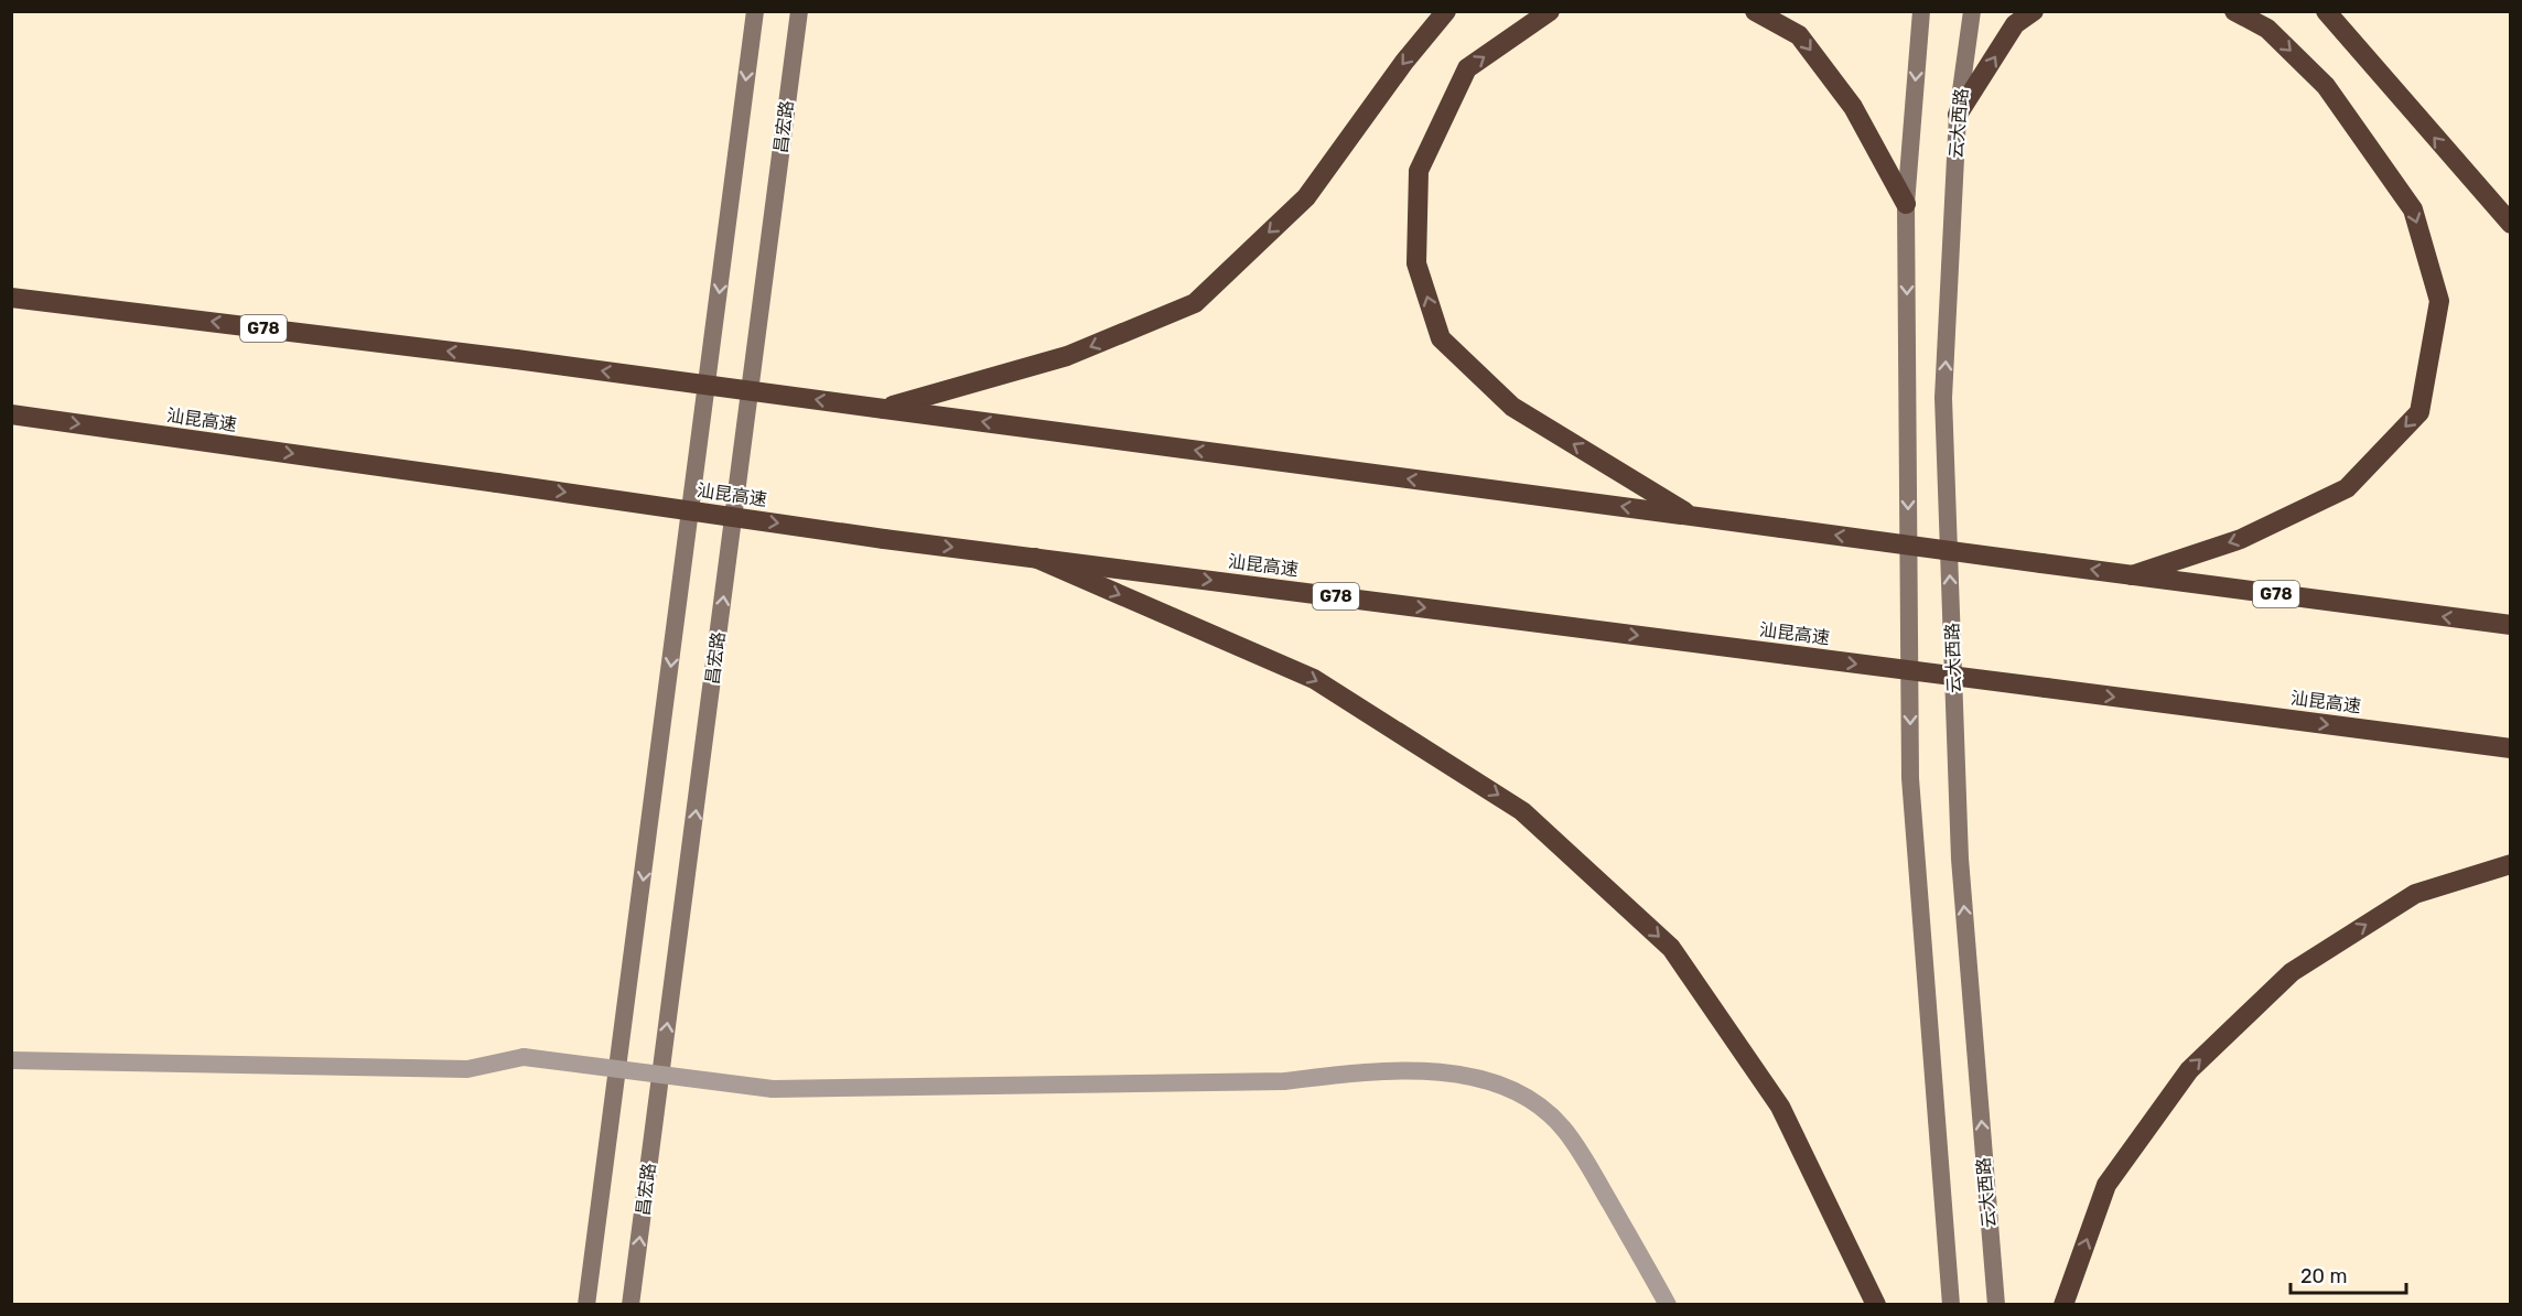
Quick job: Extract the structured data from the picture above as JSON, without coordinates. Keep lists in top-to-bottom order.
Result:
{
  "streets": {
    "highway": ["G78", "汕昆高速"],
    "main road": ["云大西路", "昌宏路"]
  },
  "scale_bar": "20 m"
}
